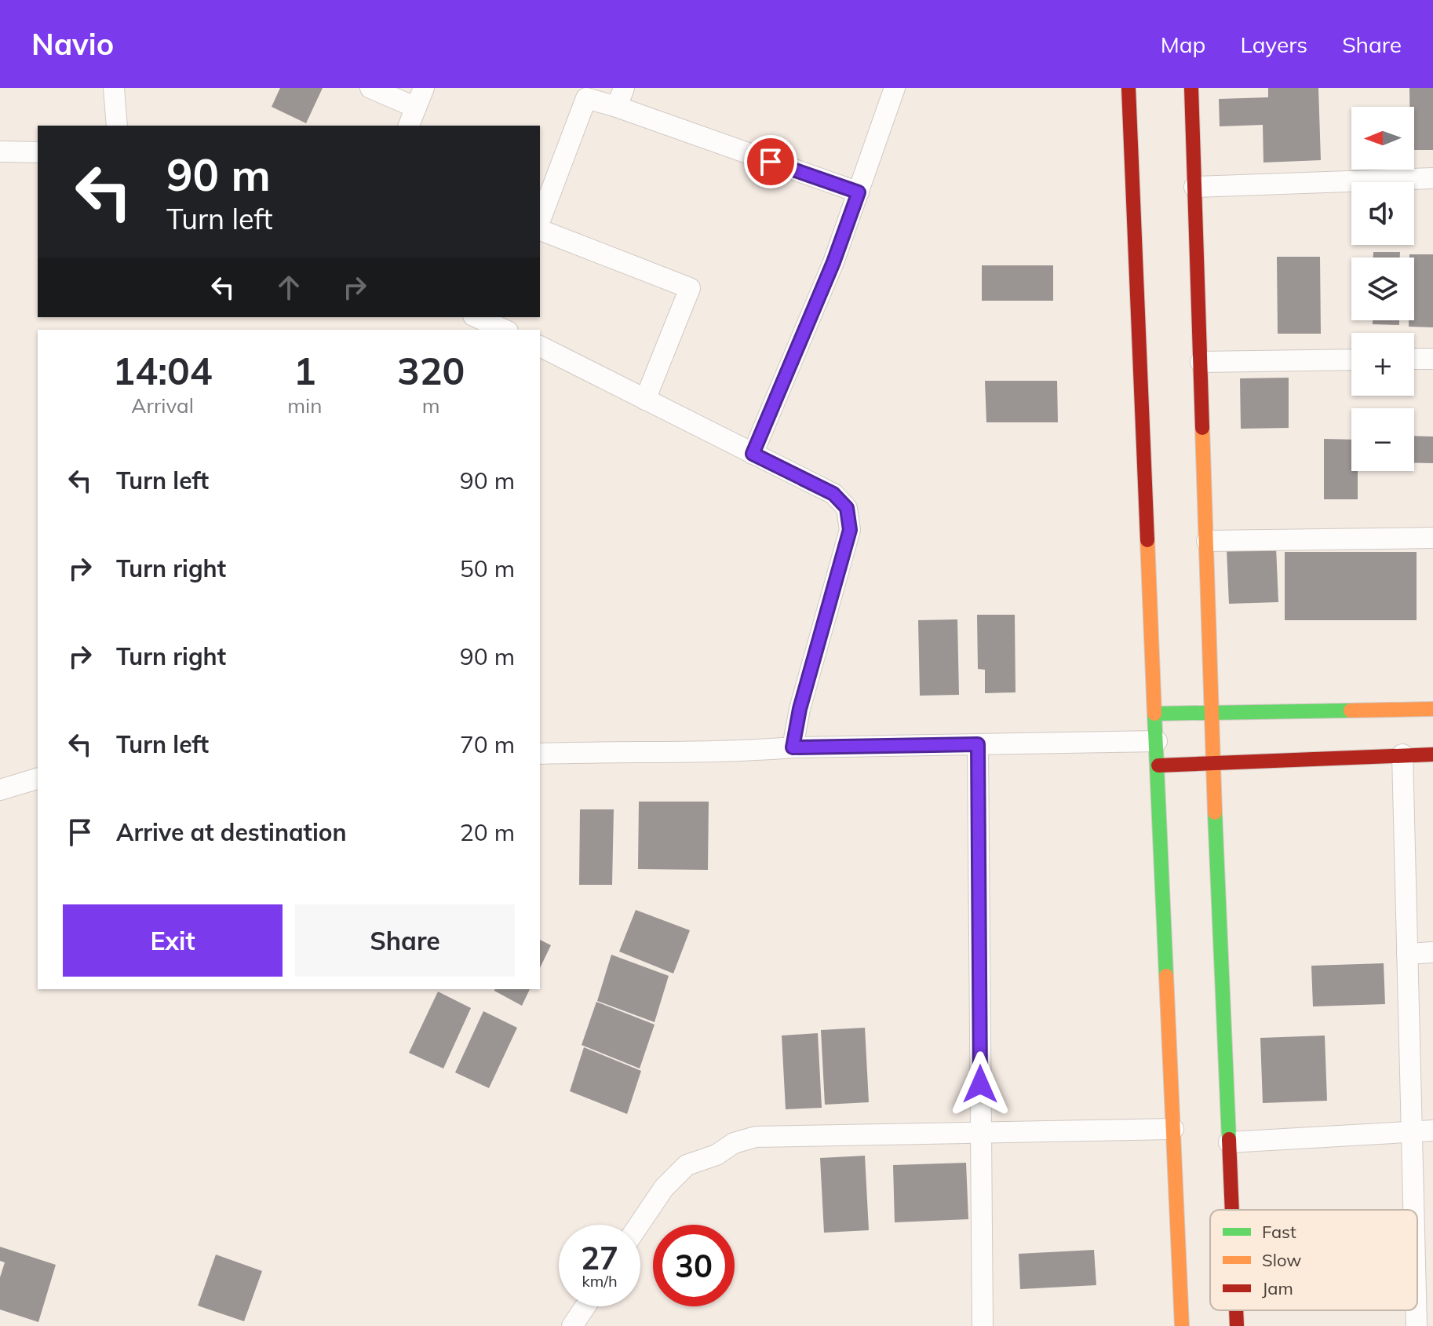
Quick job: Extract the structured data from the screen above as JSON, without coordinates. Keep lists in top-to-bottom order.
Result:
{
  "legend": ["Fast", "Slow", "Jam"],
  "north": "left",
  "page": {
    "header": "Navio",
    "nav": ["Map", "Layers", "Share"],
    "map_buttons": ["+", "−"],
    "turn": ["90 m", "Turn left"],
    "eta": [
      "14:04",
      "Arrival",
      "1",
      "min",
      "320",
      "m"
    ],
    "list": [
      {
        "name": "Turn left",
        "value": "90 m"
      },
      {
        "name": "Turn right",
        "value": "50 m"
      },
      {
        "name": "Turn right",
        "value": "90 m"
      },
      {
        "name": "Turn left",
        "value": "70 m"
      },
      {
        "name": "Arrive at destination",
        "value": "20 m"
      }
    ],
    "buttons": ["Exit", "Share"],
    "speed": "27 km/h",
    "limit": "30"
  }
}
